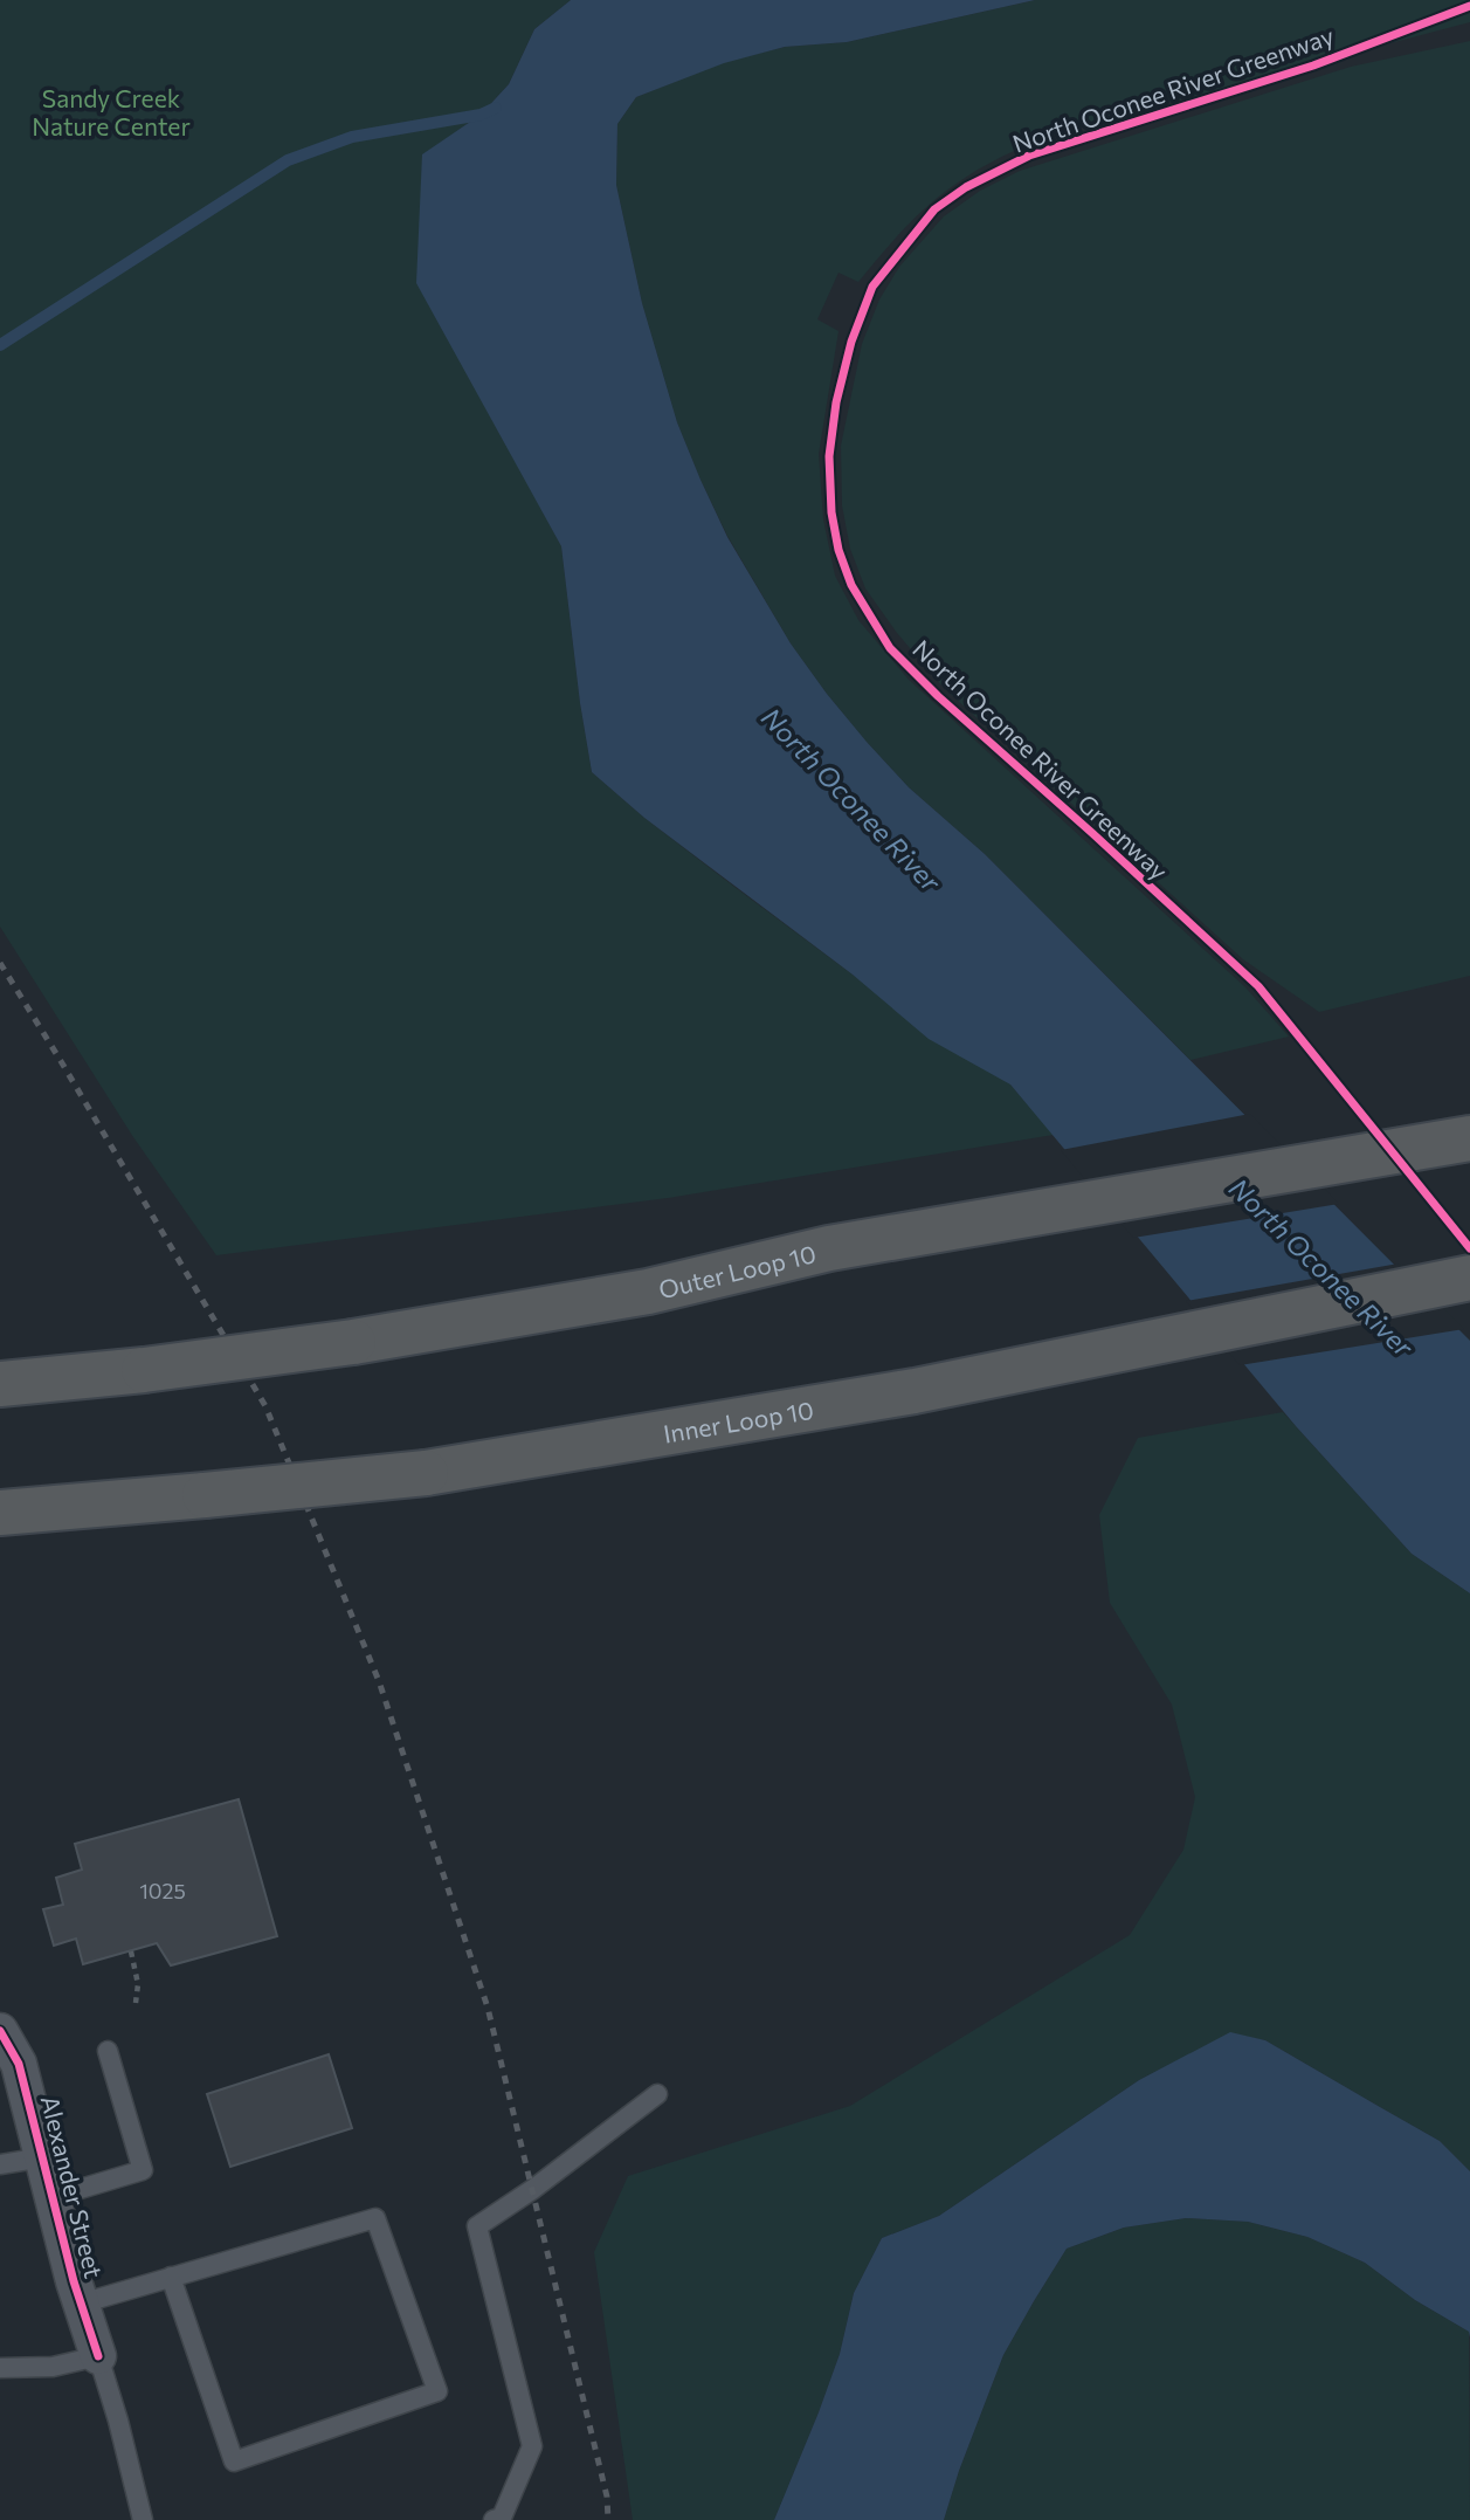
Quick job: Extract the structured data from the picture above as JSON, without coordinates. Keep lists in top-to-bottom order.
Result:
{
  "streets": {
    "highway": ["Outer Loop 10", "Inner Loop 10"],
    "street": ["Alexander Street"],
    "cycle path": ["North Oconee River Greenway"]
  },
  "water": ["North Oconee River"],
  "parks": ["Sandy Creek Nature Center"],
  "house_numbers": ["1025"]
}
